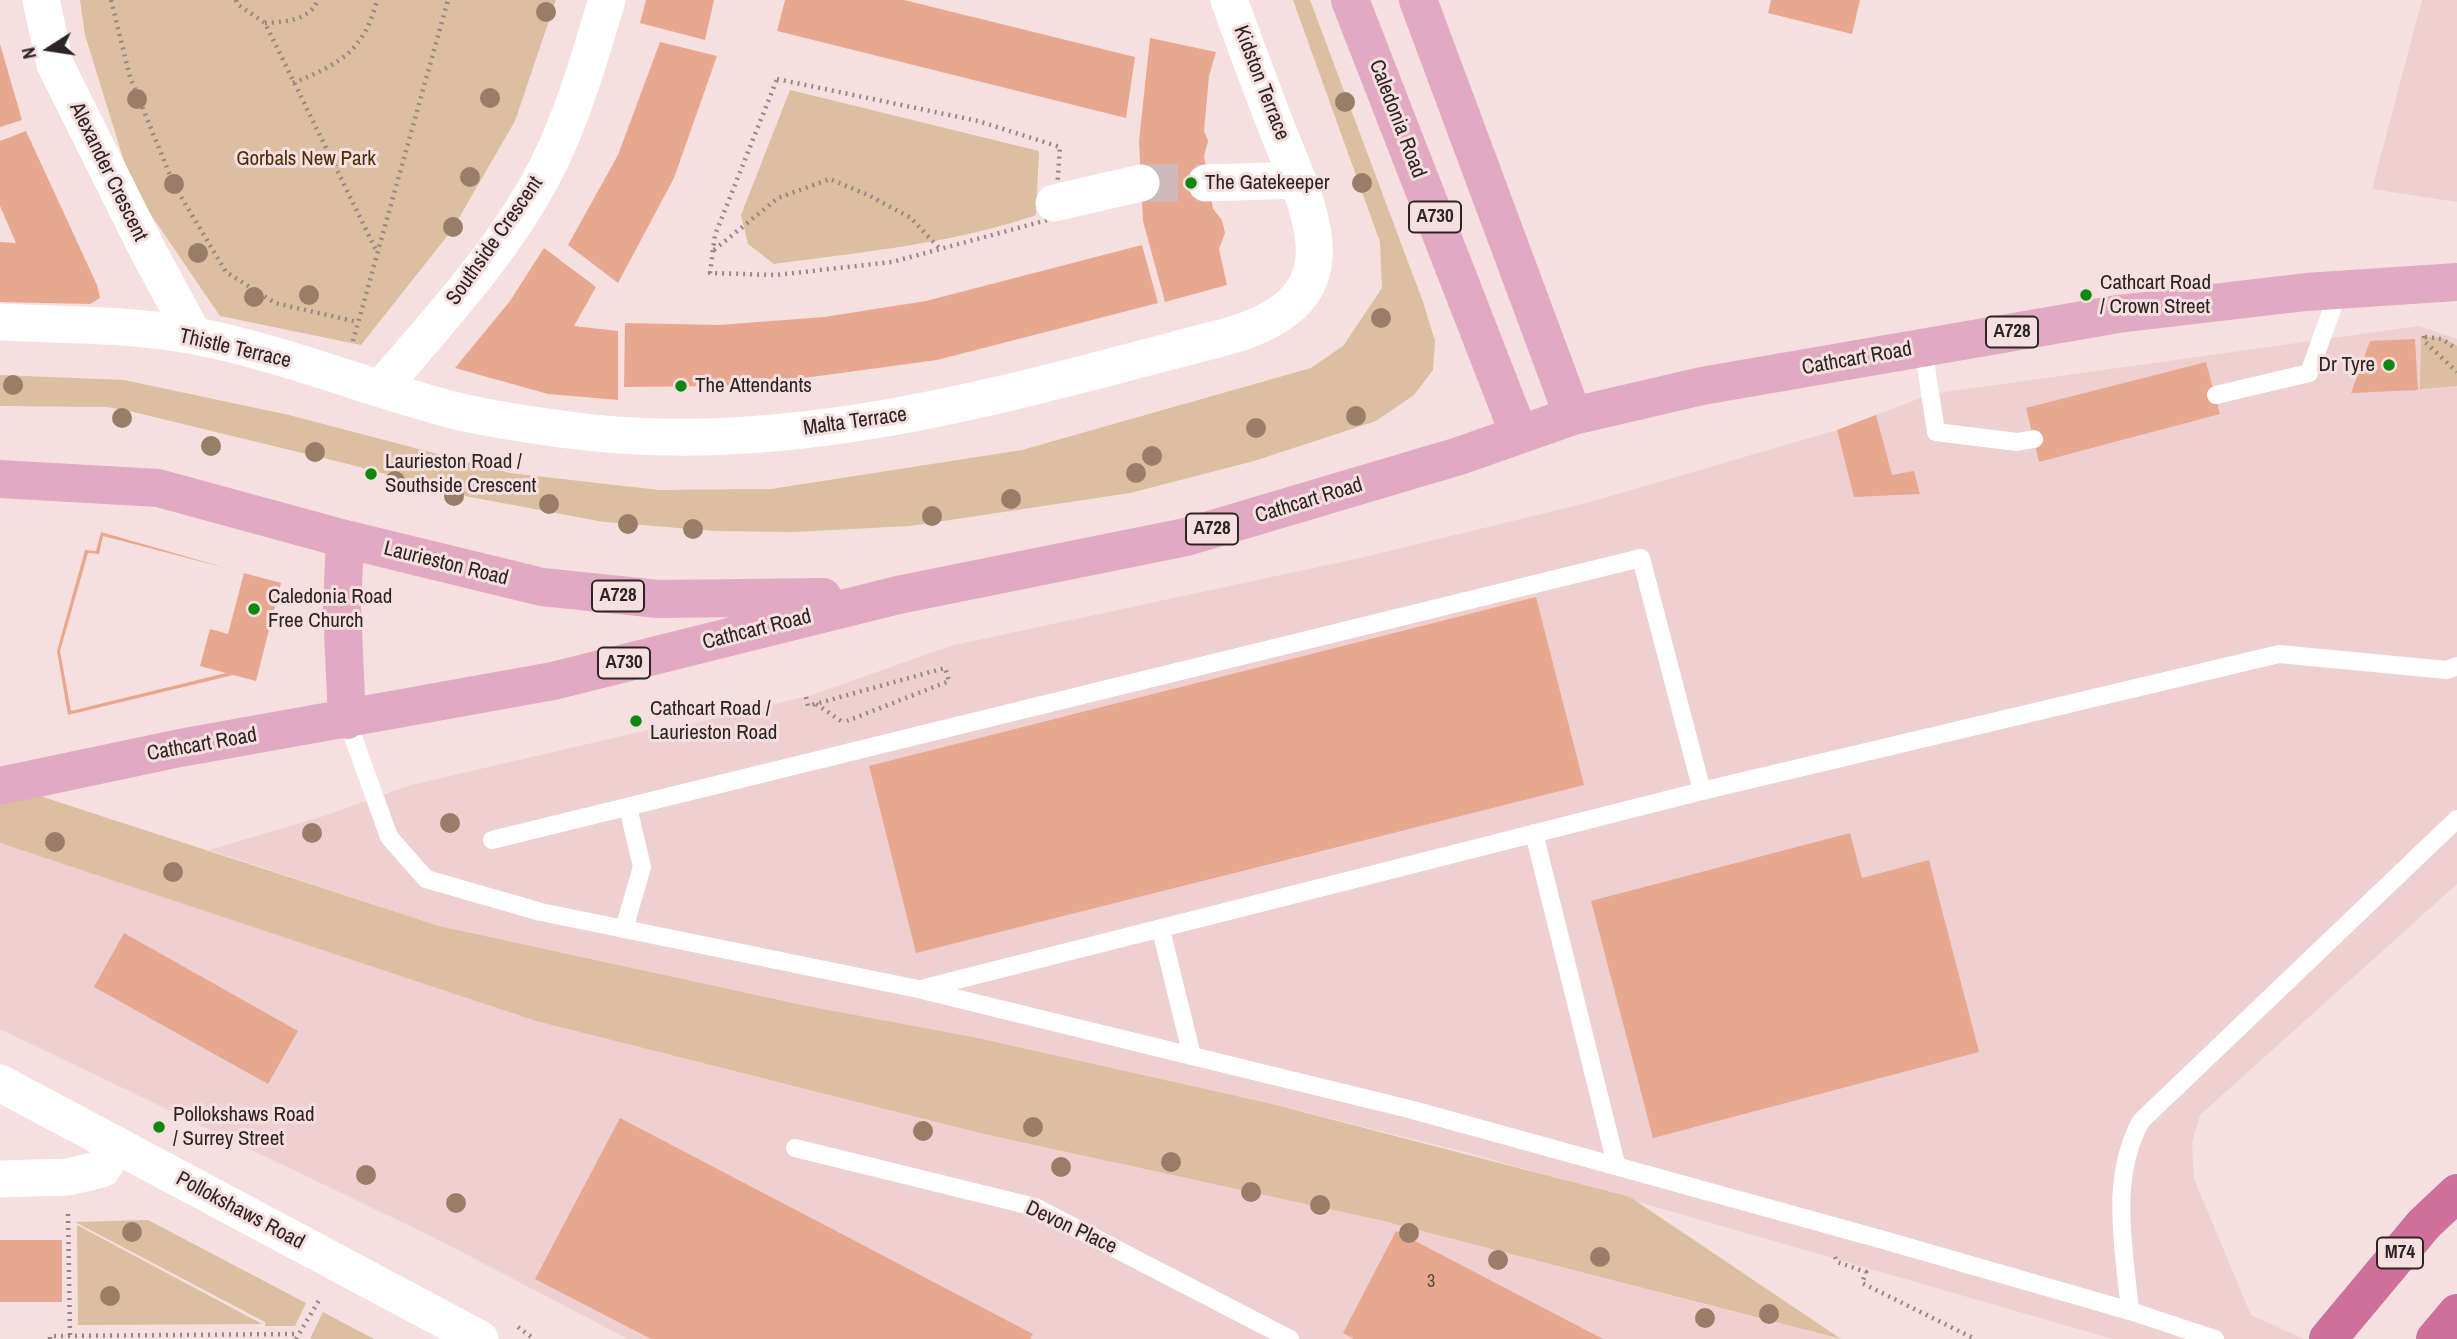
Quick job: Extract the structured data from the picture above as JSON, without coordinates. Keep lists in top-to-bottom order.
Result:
{
  "streets": {
    "highway": ["M74"],
    "main road": [
      "Caledonia Road",
      "A730",
      "A728",
      "Cathcart Road",
      "Laurieston Road"
    ],
    "street": [
      "Kidston Terrace",
      "Alexander Crescent",
      "Southside Crescent",
      "Thistle Terrace",
      "Malta Terrace",
      "Pollokshaws Road"
    ],
    "lane": ["Devon Place"]
  },
  "crossings": [
    ["Kidston Terrace", "Malta Terrace"],
    ["Caledonia Road", "Cathcart Road"],
    ["Alexander Crescent", "Thistle Terrace"],
    ["A730", "Cathcart Road"],
    ["Southside Crescent", "Thistle Terrace"],
    ["Southside Crescent", "Malta Terrace"],
    ["Thistle Terrace", "Malta Terrace"],
    ["Cathcart Road", "Laurieston Road"]
  ],
  "parks": ["Gorbals New Park"],
  "places": [
    "The Gatekeeper",
    "Cathcart Road / Crown Street",
    "Dr Tyre",
    "The Attendants",
    "Laurieston Road / Southside Crescent",
    "Caledonia Road Free Church",
    "Cathcart Road / Laurieston Road",
    "Pollokshaws Road / Surrey Street"
  ],
  "house_numbers": ["3"],
  "north": "left"
}
